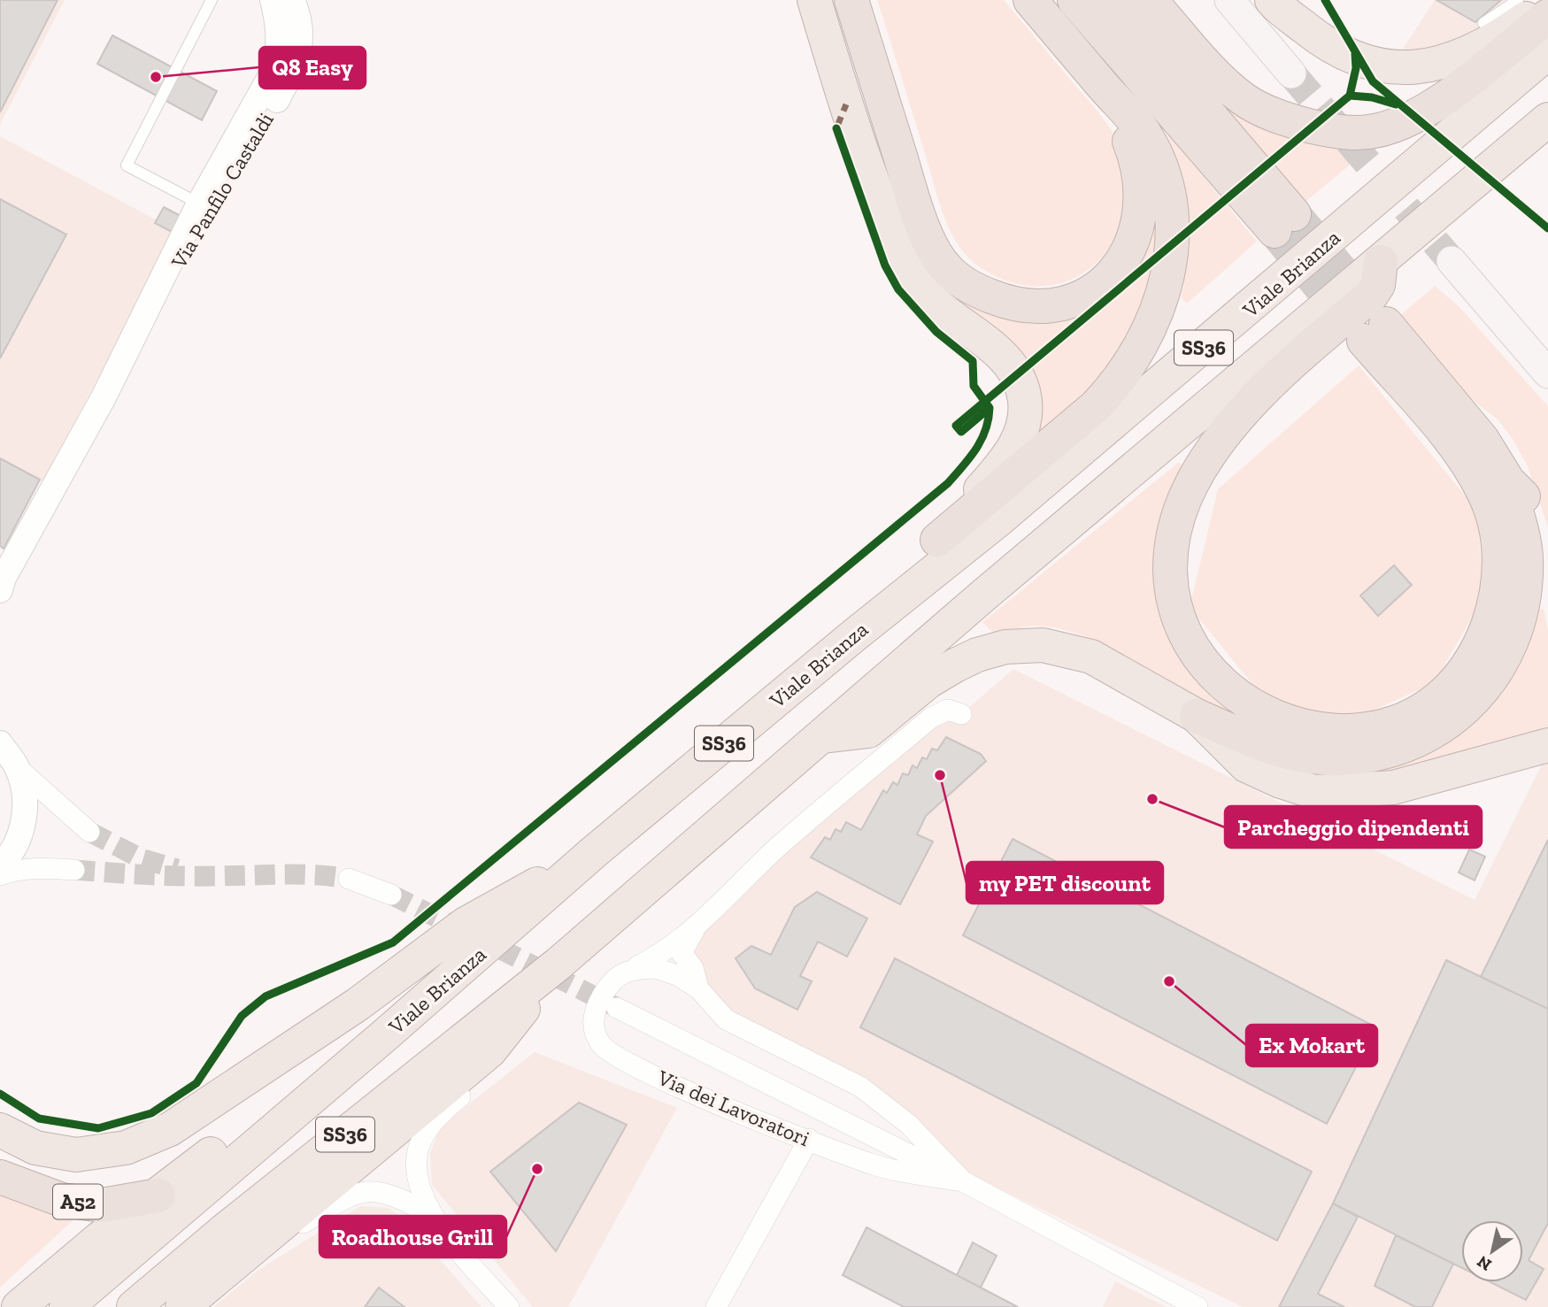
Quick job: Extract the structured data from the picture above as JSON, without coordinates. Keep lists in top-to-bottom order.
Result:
{
  "streets": {
    "highway": ["Viale Brianza", "SS36", "A52"],
    "street": ["Via Panfilo Castaldi", "Via dei Lavoratori"]
  },
  "places": [
    "Q8 Easy",
    "my PET discount",
    "Parcheggio dipendenti",
    "Ex Mokart",
    "Roadhouse Grill"
  ],
  "north": "bottom left"
}
